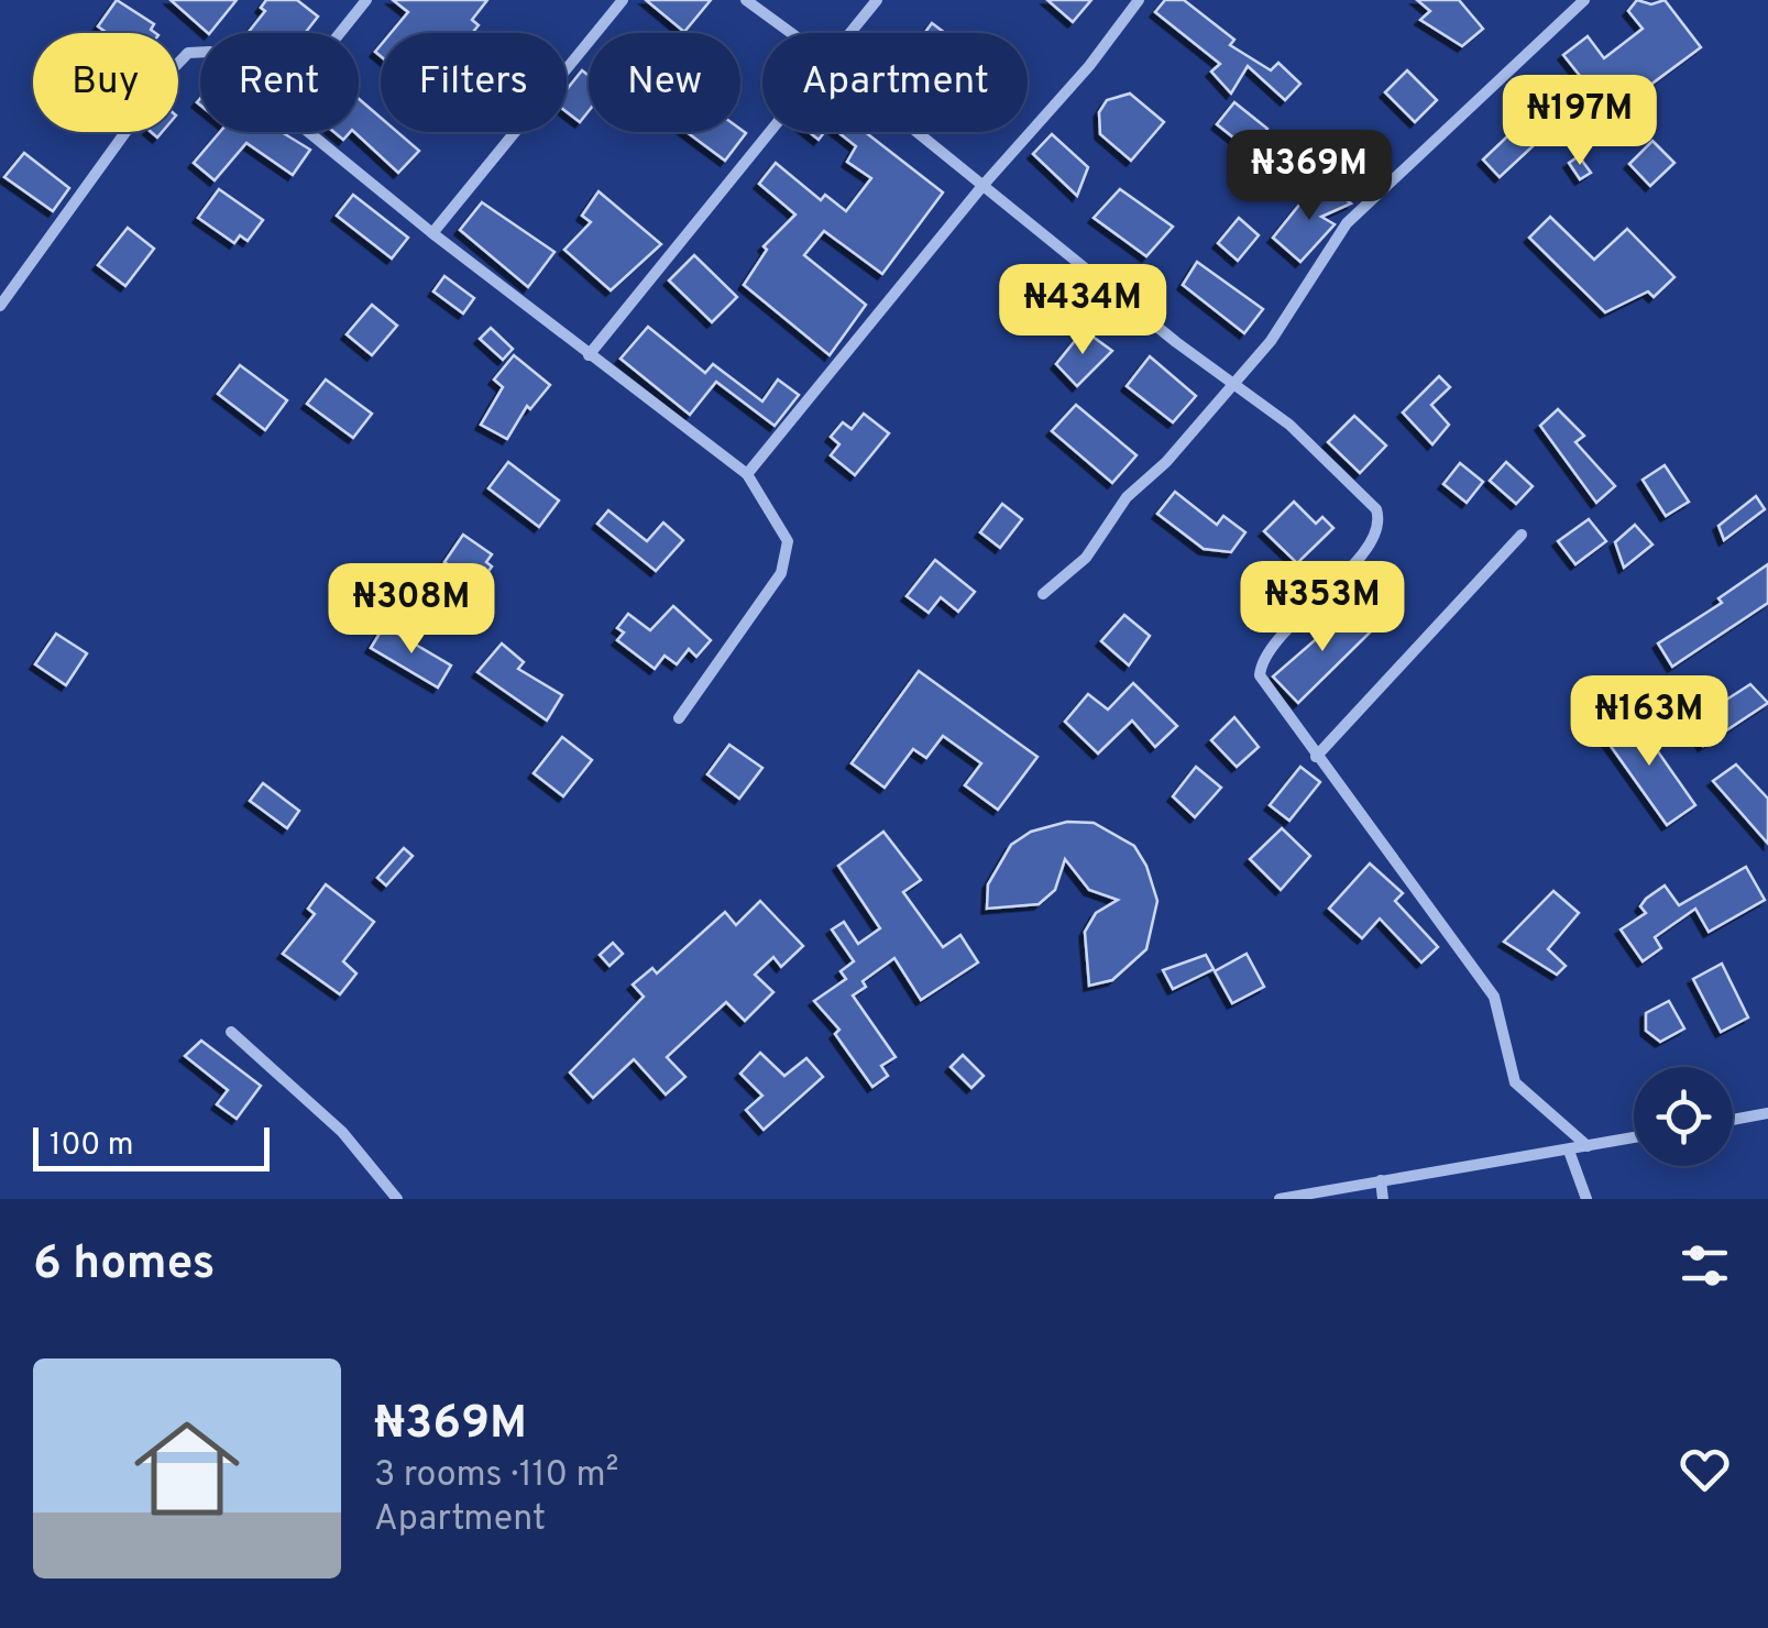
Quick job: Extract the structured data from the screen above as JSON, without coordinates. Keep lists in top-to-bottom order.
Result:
{
  "scale_bar": "100 m",
  "page": {
    "chip": [
      "Buy",
      "Rent",
      "Filters",
      "New",
      "Apartment"
    ],
    "price": [
      "₦197M",
      "₦369M",
      "₦434M",
      "₦353M",
      "₦308M",
      "₦163M"
    ],
    "scale": "100 m",
    "heading": "6 homes",
    "list": [
      {
        "name": "₦369M",
        "note": "3 rooms · 110 m² · Apartment"
      }
    ]
  }
}
